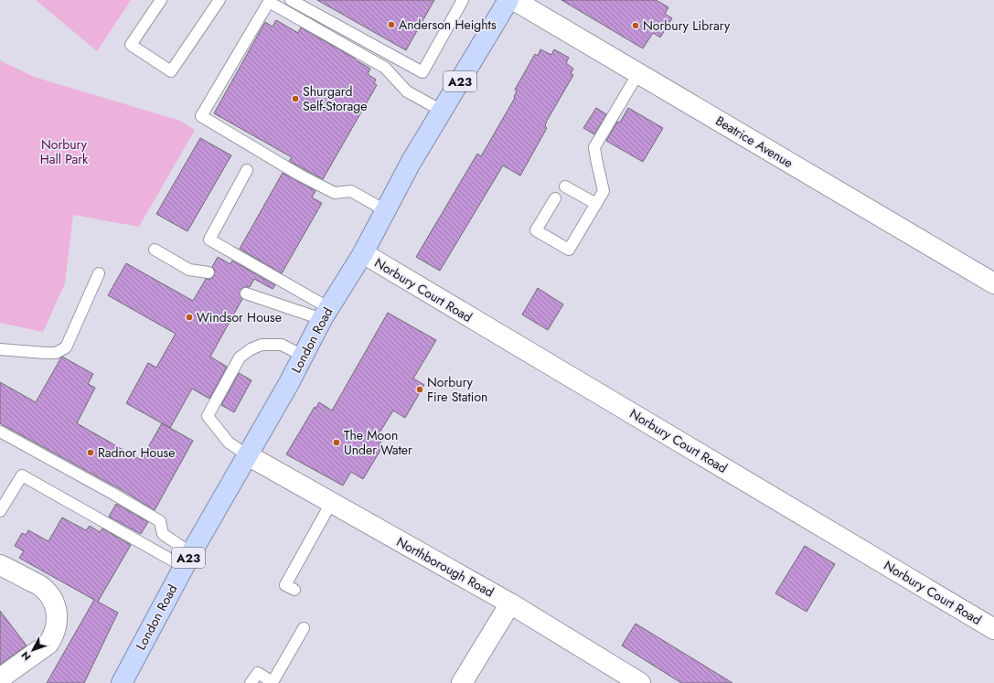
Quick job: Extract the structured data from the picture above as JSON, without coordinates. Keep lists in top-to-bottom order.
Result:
{
  "streets": {
    "highway": ["A23", "London Road"],
    "street": ["Beatrice Avenue", "Norbury Court Road", "Northborough Road"]
  },
  "crossings": [
    ["Norbury Court Road", "London Road"],
    ["London Road", "Northborough Road"]
  ],
  "parks": ["Norbury Hall Park"],
  "places": [
    "Anderson Heights",
    "Norbury Library",
    "Shurgard Self-Storage",
    "Windsor House",
    "Norbury Fire Station",
    "The Moon Under Water",
    "Radnor House"
  ],
  "north": "bottom left"
}
